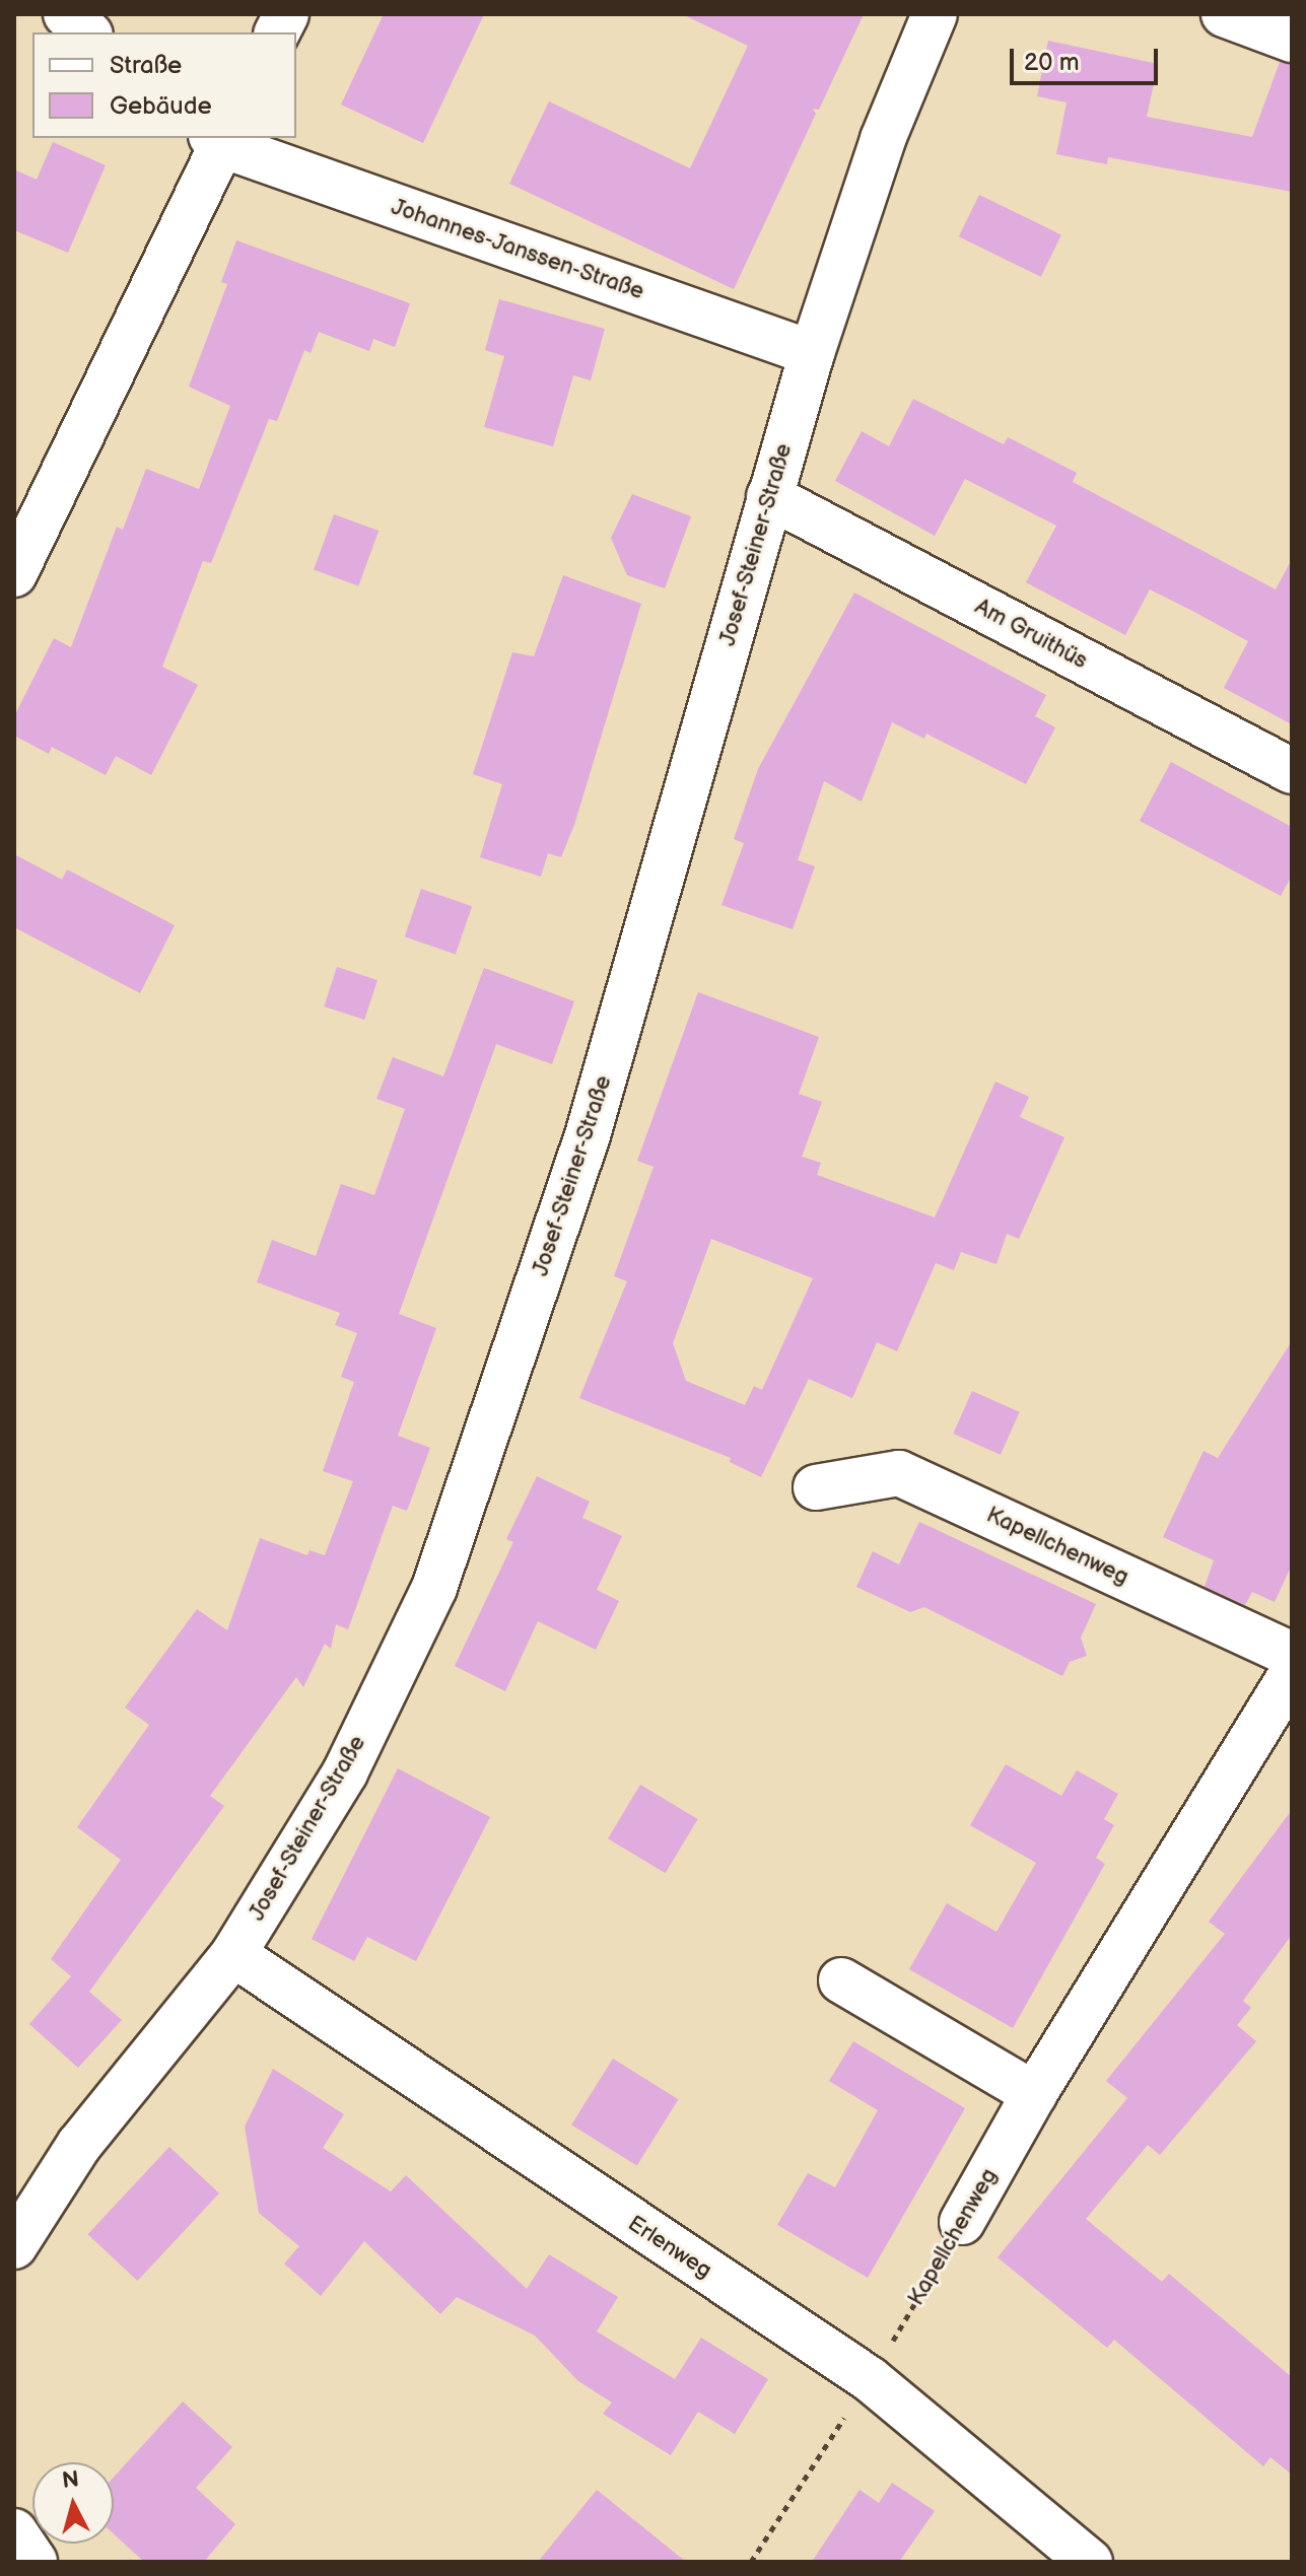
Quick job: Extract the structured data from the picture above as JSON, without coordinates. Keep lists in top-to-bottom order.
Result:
{
  "streets": {
    "street": [
      "Johannes-Janssen-Straße",
      "Josef-Steiner-Straße",
      "Am Gruithüs",
      "Kapellchenweg",
      "Erlenweg"
    ]
  },
  "crossings": [
    ["Johannes-Janssen-Straße", "Josef-Steiner-Straße"],
    ["Josef-Steiner-Straße", "Am Gruithüs"],
    ["Josef-Steiner-Straße", "Erlenweg"],
    ["Kapellchenweg", "Erlenweg"]
  ],
  "legend": ["Straße", "Gebäude"],
  "scale_bar": "20 m",
  "north": "top"
}
